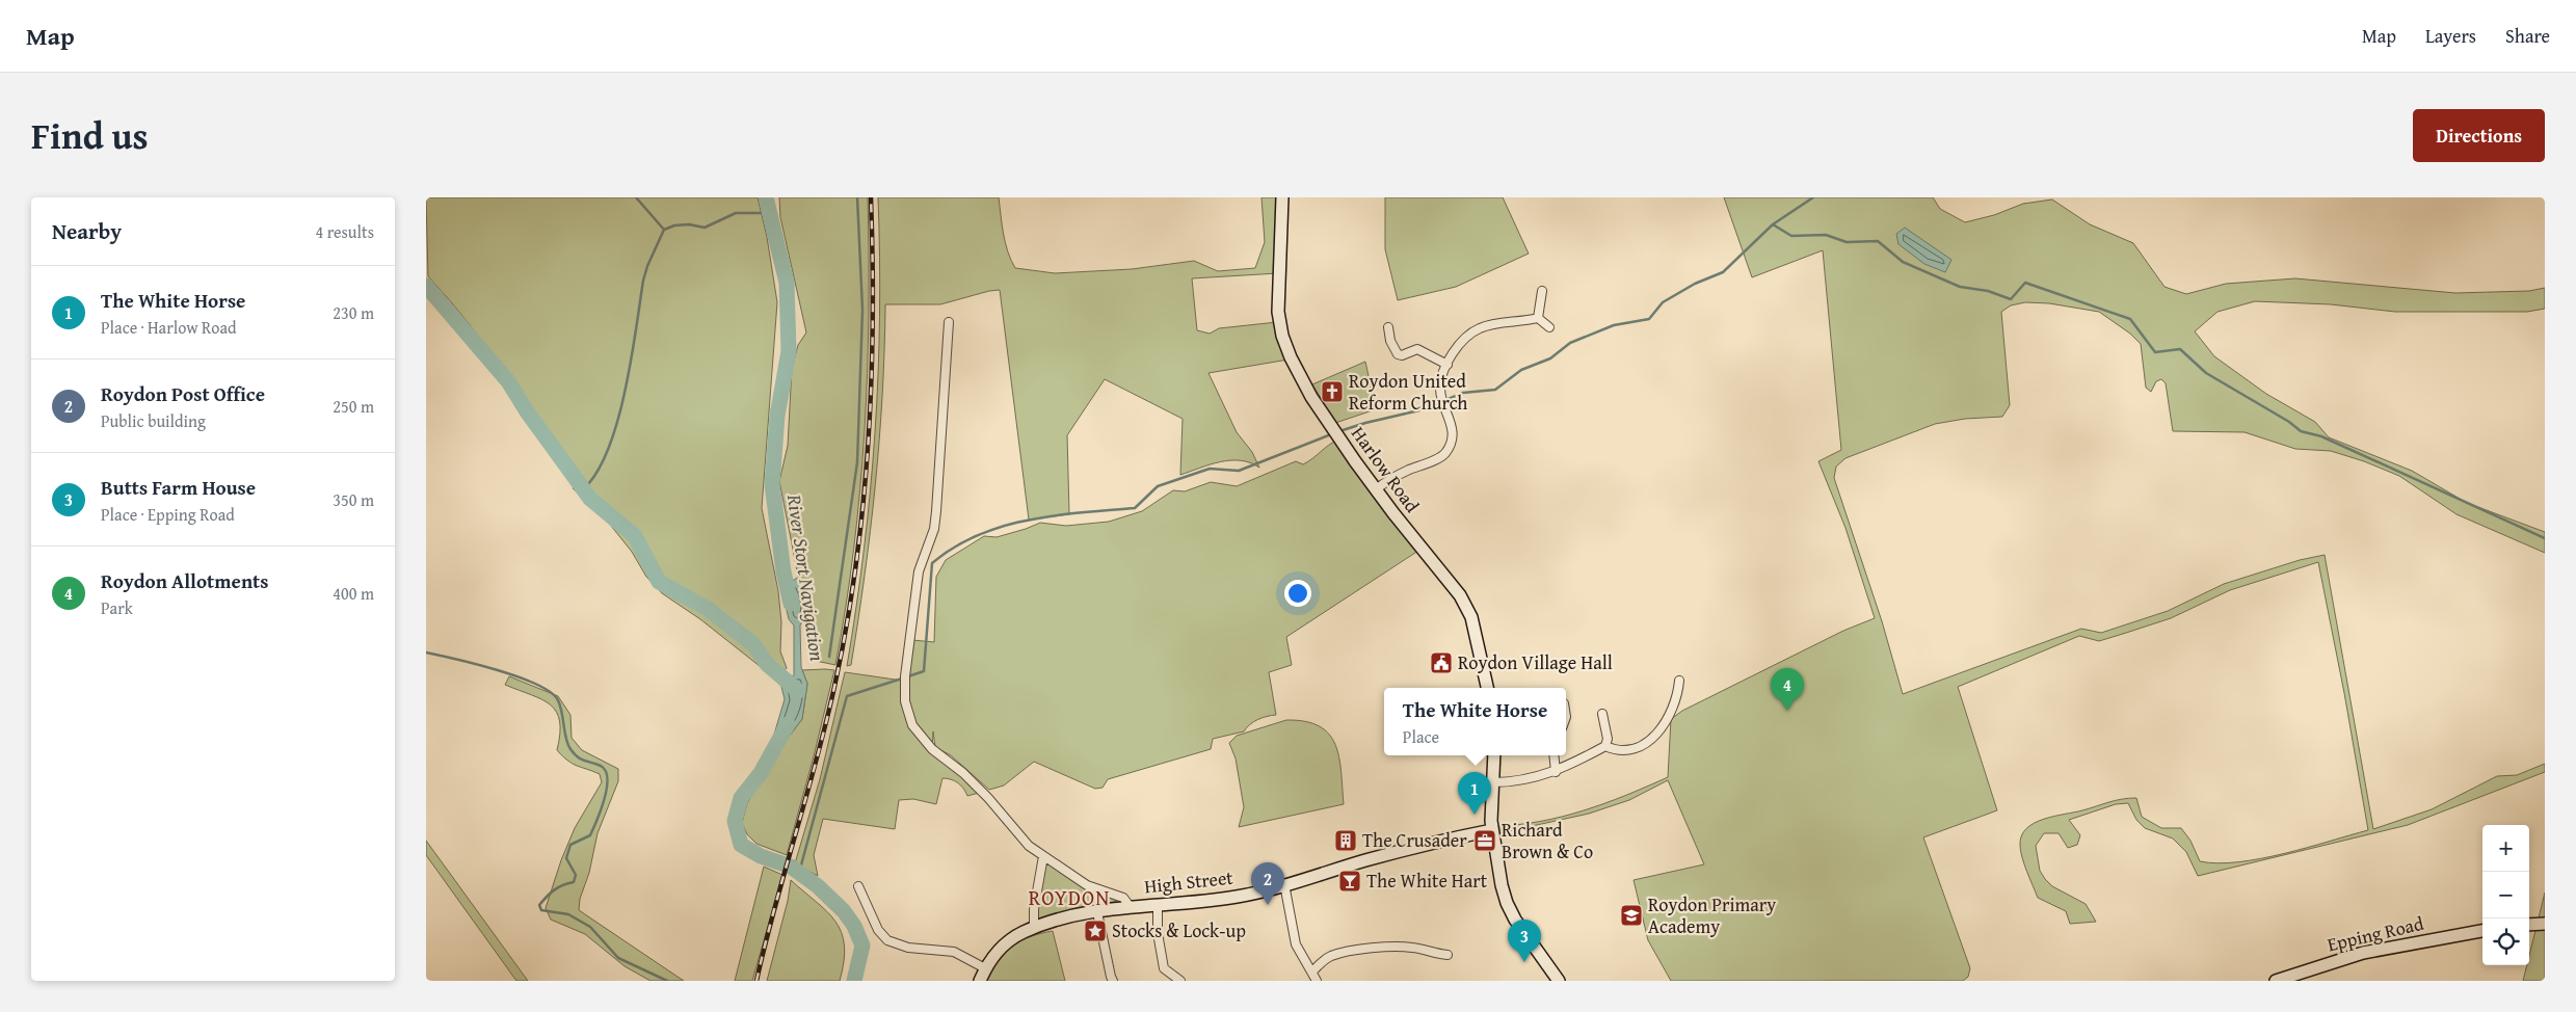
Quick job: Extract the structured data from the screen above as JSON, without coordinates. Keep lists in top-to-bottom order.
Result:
{
  "streets": {
    "main road": ["Harlow Road", "High Street", "Epping Road"]
  },
  "districts": ["ROYDON"],
  "water": ["River Stort Navigation"],
  "places": {
    "church": ["Roydon United Reform Church"],
    "public building": ["Roydon Village Hall"],
    "building": ["The Crusader"],
    "office": ["Richard Brown & Co"],
    "bar": ["The White Hart"],
    "school or university": ["Roydon Primary Academy"],
    "place": ["Stocks & Lock-up"]
  },
  "page": {
    "header": "Map",
    "nav": ["Map", "Layers", "Share"],
    "title": "Find us",
    "buttons": "Directions",
    "heading": ["Nearby", "4 results"],
    "list": [
      {
        "mark": "1",
        "name": "The White Horse",
        "note": "Place · Harlow Road",
        "value": "230 m"
      },
      {
        "mark": "2",
        "name": "Roydon Post Office",
        "note": "Public building",
        "value": "250 m"
      },
      {
        "mark": "3",
        "name": "Butts Farm House",
        "note": "Place · Epping Road",
        "value": "350 m"
      },
      {
        "mark": "4",
        "name": "Roydon Allotments",
        "note": "Park",
        "value": "400 m"
      }
    ],
    "pins": [
      "4",
      "1",
      "2",
      "3"
    ],
    "popup": ["The White Horse", "Place"],
    "map_buttons": ["+", "−"]
  }
}
